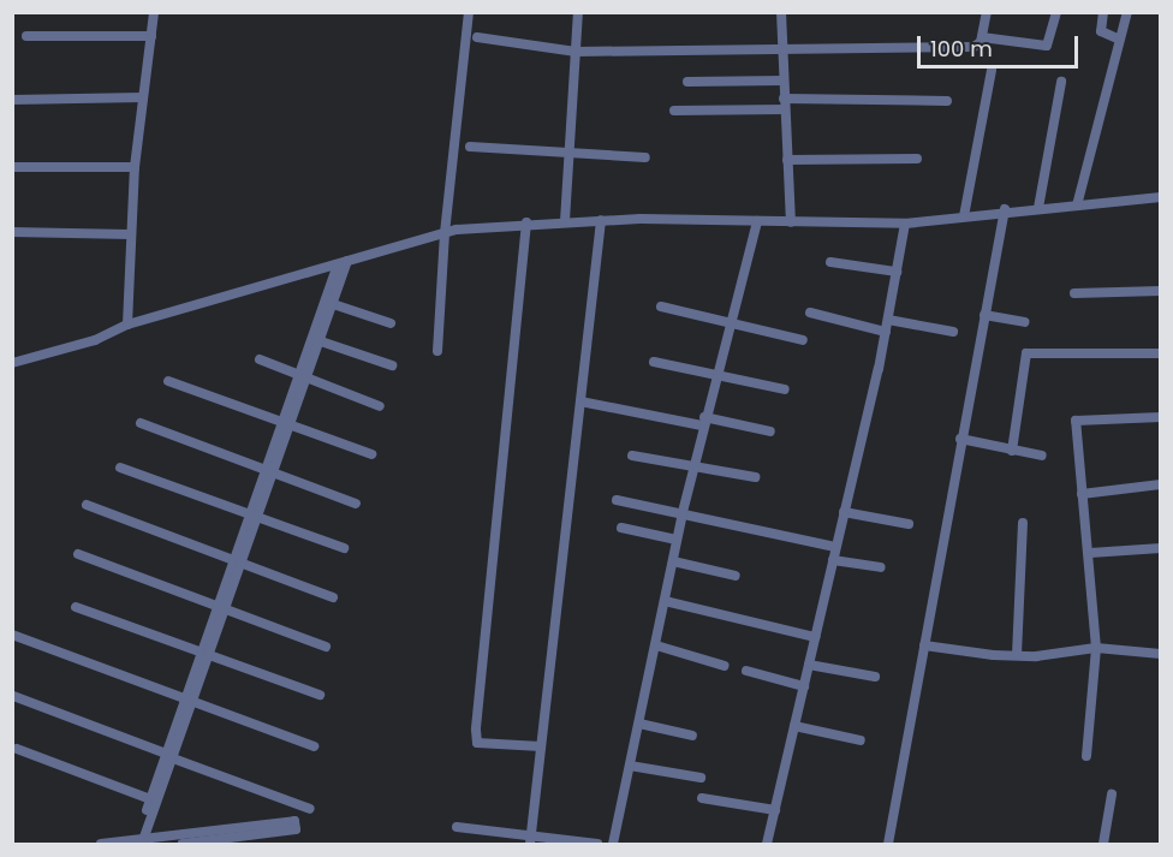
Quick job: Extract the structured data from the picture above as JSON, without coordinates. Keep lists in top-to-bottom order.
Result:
{
  "scale_bar": "100 m"
}
